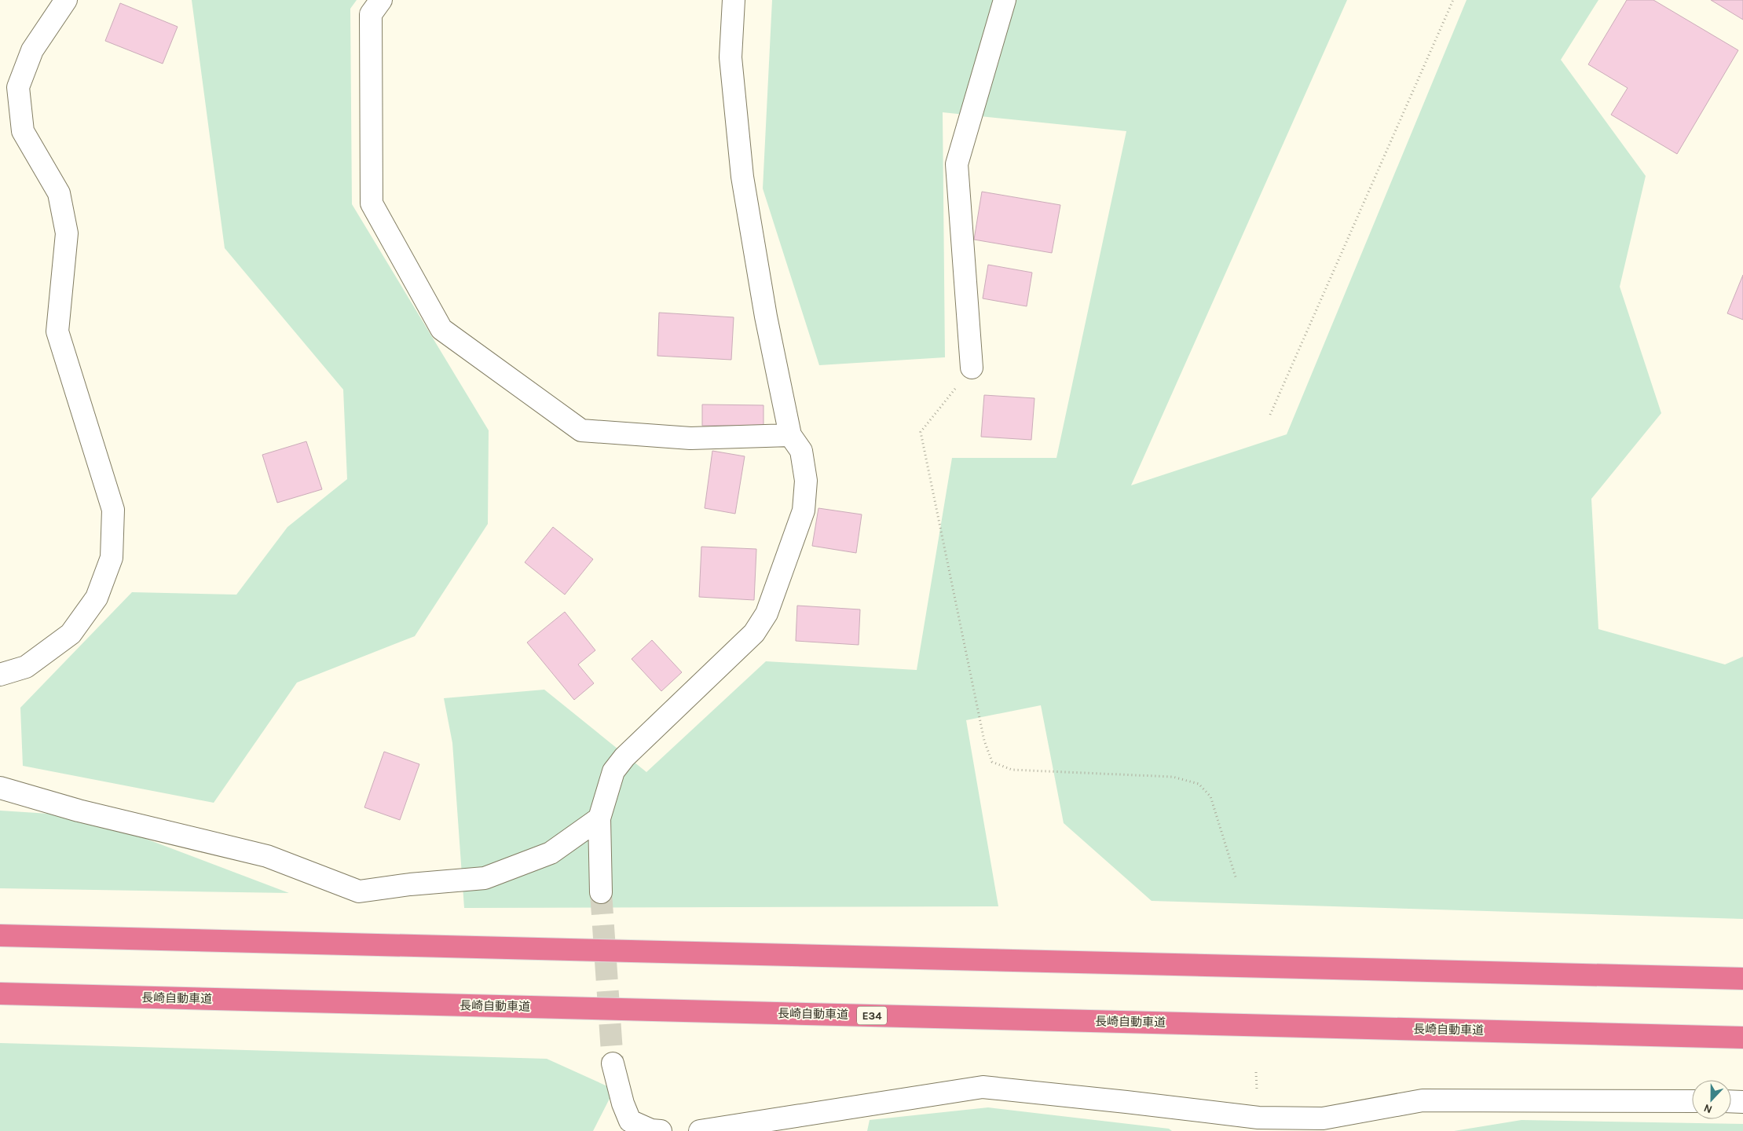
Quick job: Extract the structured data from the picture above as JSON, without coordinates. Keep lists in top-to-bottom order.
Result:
{
  "streets": {
    "highway": ["長崎自動車道", "E34"]
  },
  "north": "bottom"
}
